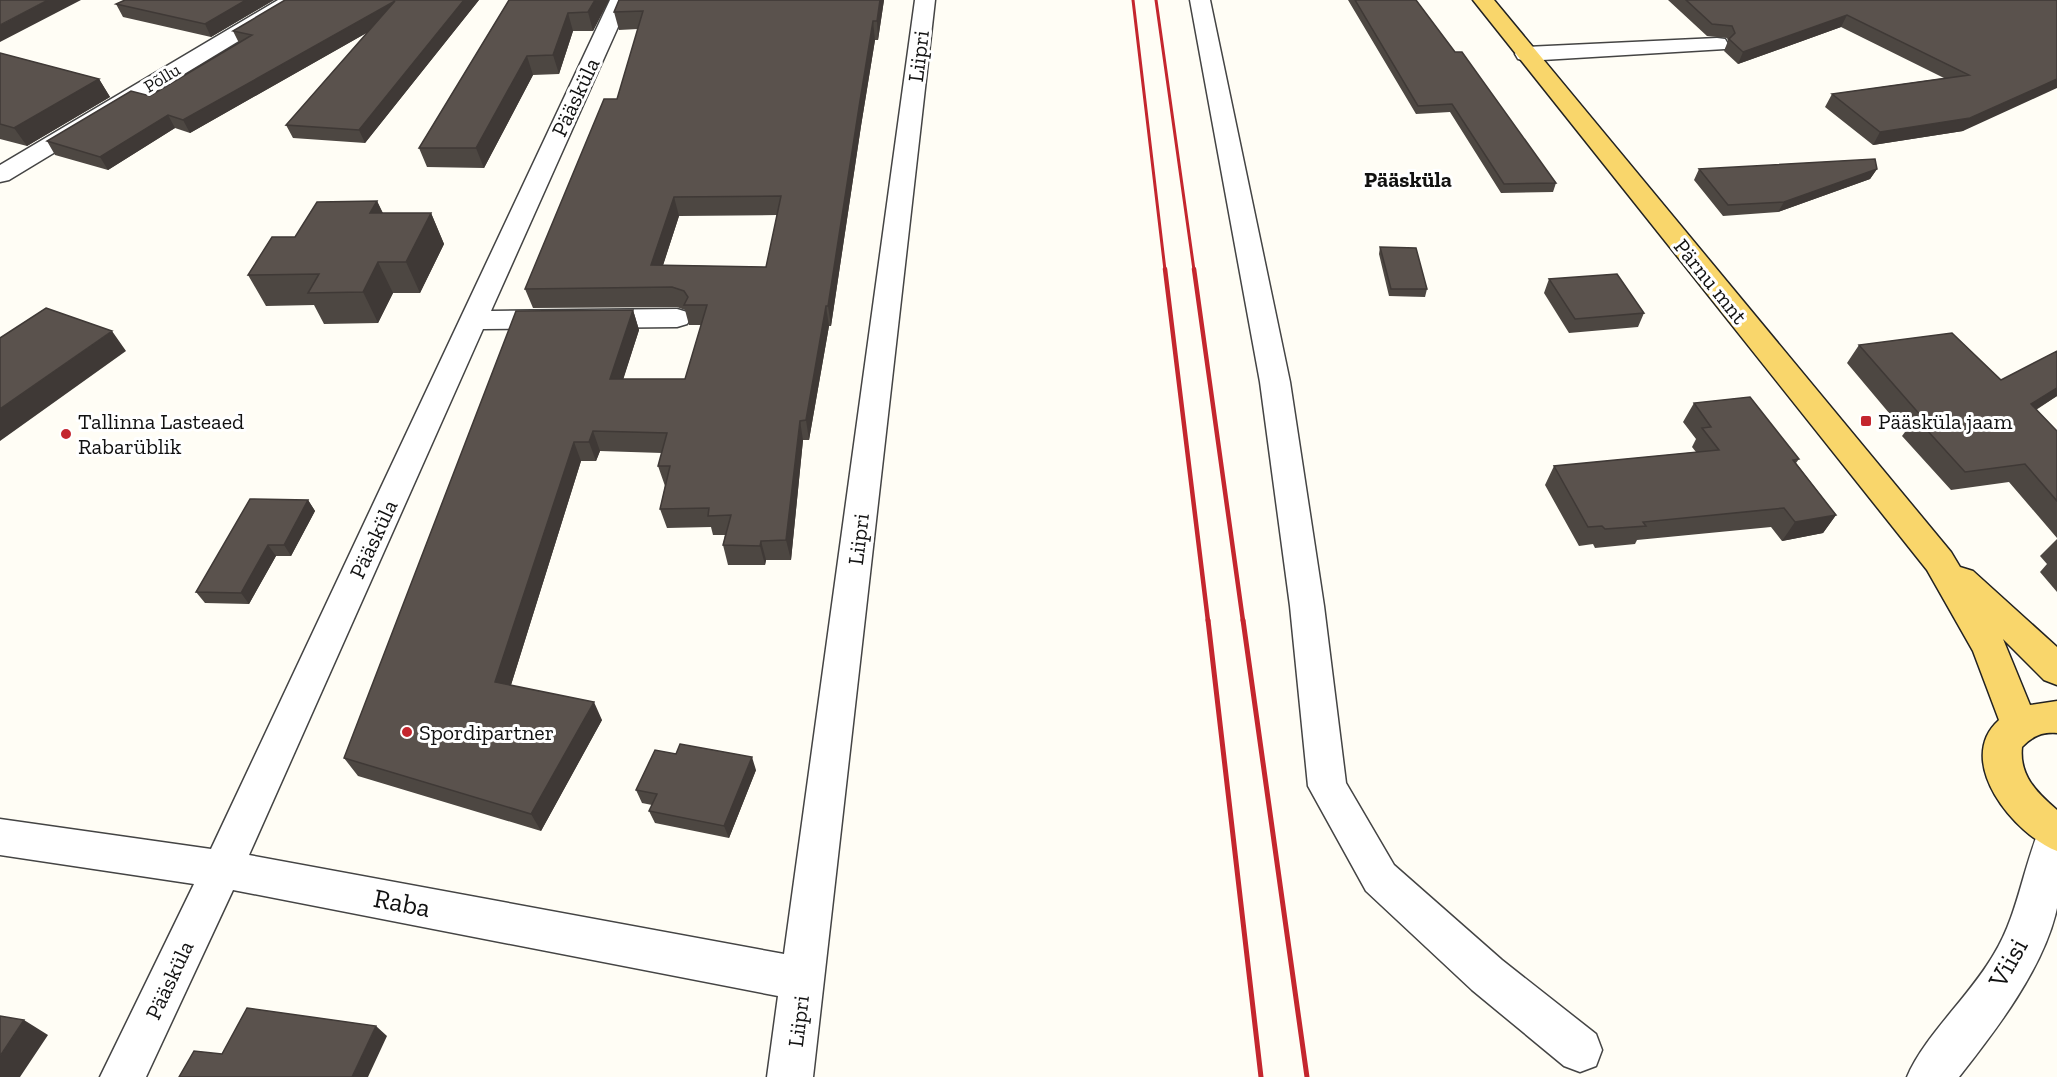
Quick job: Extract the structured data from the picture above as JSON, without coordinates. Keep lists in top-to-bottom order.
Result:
{
  "streets": {
    "main road": ["Pärnu mnt"],
    "street": [
      "Liipri",
      "Põllu",
      "Pääsküla",
      "Raba",
      "Viisi"
    ]
  },
  "crossings": [
    ["Liipri", "Raba"],
    ["Pääsküla", "Raba"]
  ],
  "districts": ["Pääsküla"],
  "places": {
    "transit": ["Pääsküla jaam"],
    "other": ["Tallinna Lasteaed Rabarüblik", "Spordipartner"]
  }
}
